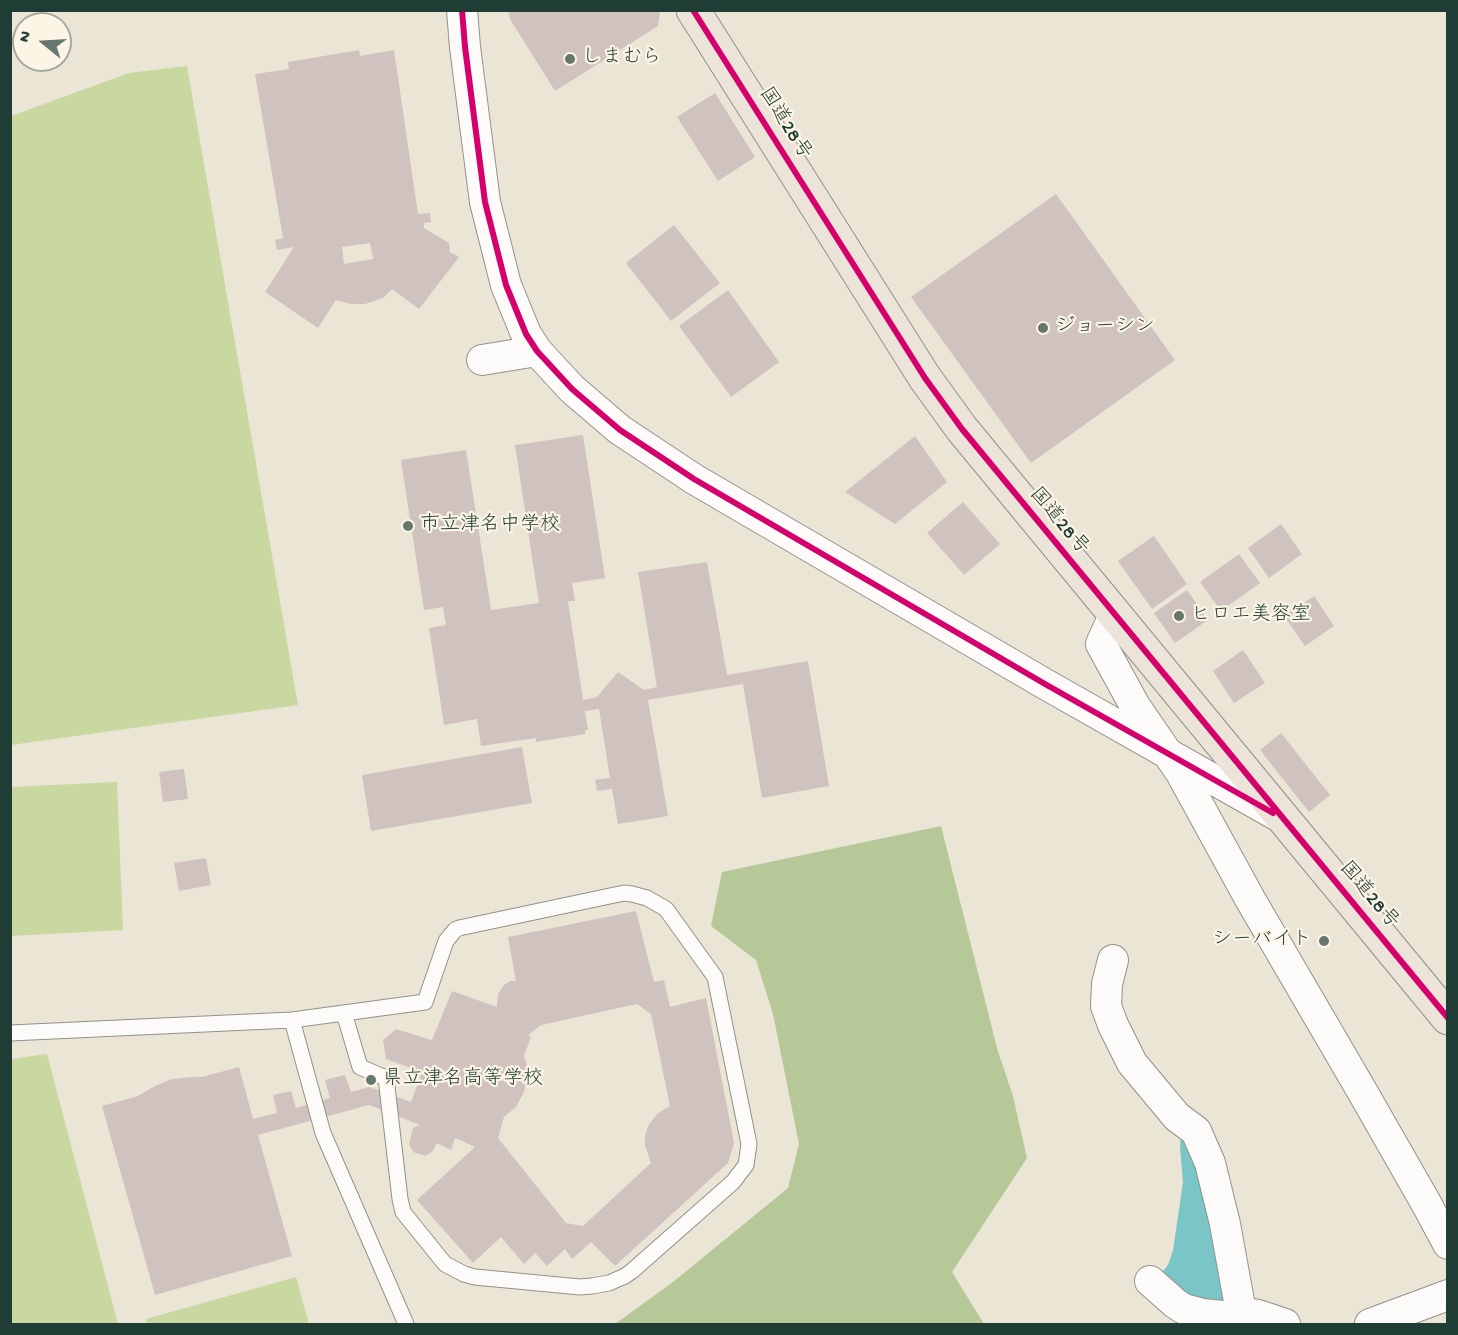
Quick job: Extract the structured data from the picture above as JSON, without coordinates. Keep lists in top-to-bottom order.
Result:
{
  "streets": {
    "highway": ["国道28号"]
  },
  "places": [
    "しまむら",
    "ジョーシン",
    "市立津名中学校",
    "ヒロエ美容室",
    "シーバイト",
    "県立津名高等学校"
  ],
  "north": "left"
}
